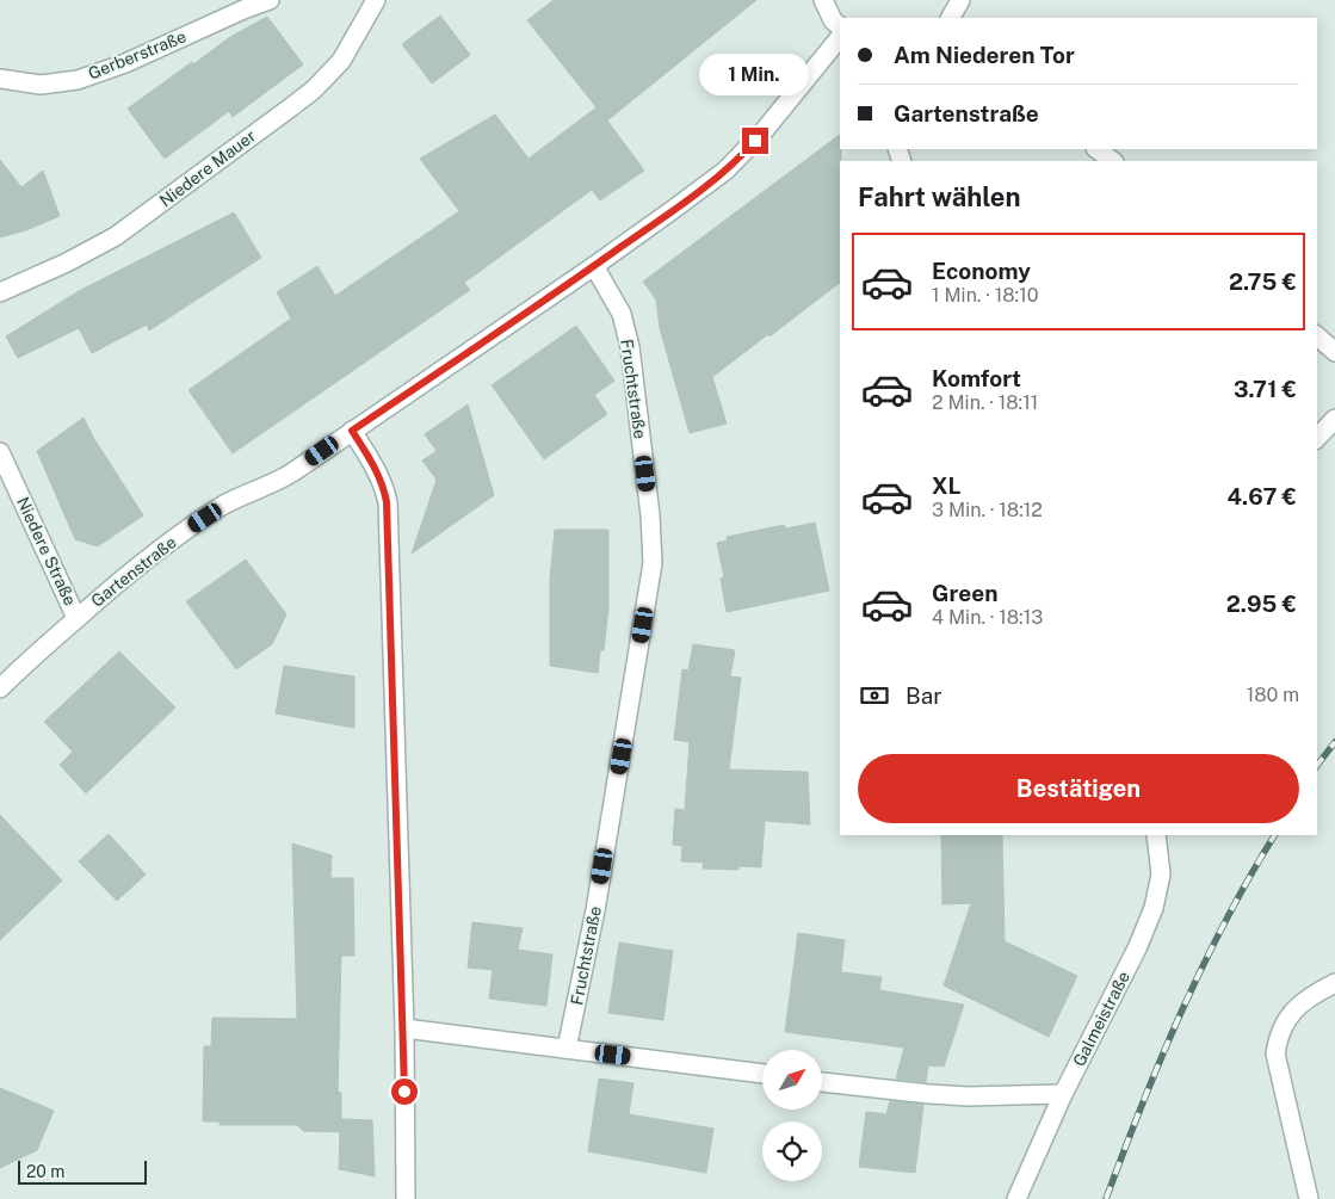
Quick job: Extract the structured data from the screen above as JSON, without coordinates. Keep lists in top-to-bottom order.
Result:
{
  "streets": {
    "street": [
      "Gerberstraße",
      "Niedere Mauer",
      "Fruchtstraße",
      "Niedere Straße",
      "Gartenstraße",
      "Galmeistraße"
    ]
  },
  "crossings": [
    ["Fruchtstraße", "Gartenstraße"],
    ["Niedere Straße", "Gartenstraße"]
  ],
  "scale_bar": "20 m",
  "north": "top right",
  "page": {
    "banner": ["Am Niederen Tor", "Gartenstraße"],
    "bubble": "1 Min.",
    "heading": "Fahrt wählen",
    "list": [
      {
        "name": "Economy",
        "note": "1 Min. · 18:10",
        "value": "2.75 €"
      },
      {
        "name": "Komfort",
        "note": "2 Min. · 18:11",
        "value": "3.71 €"
      },
      {
        "name": "XL",
        "note": "3 Min. · 18:12",
        "value": "4.67 €"
      },
      {
        "name": "Green",
        "note": "4 Min. · 18:13",
        "value": "2.95 €"
      }
    ],
    "pay": ["Bar", "180 m"],
    "buttons": "Bestätigen",
    "scale": "20 m"
  }
}
